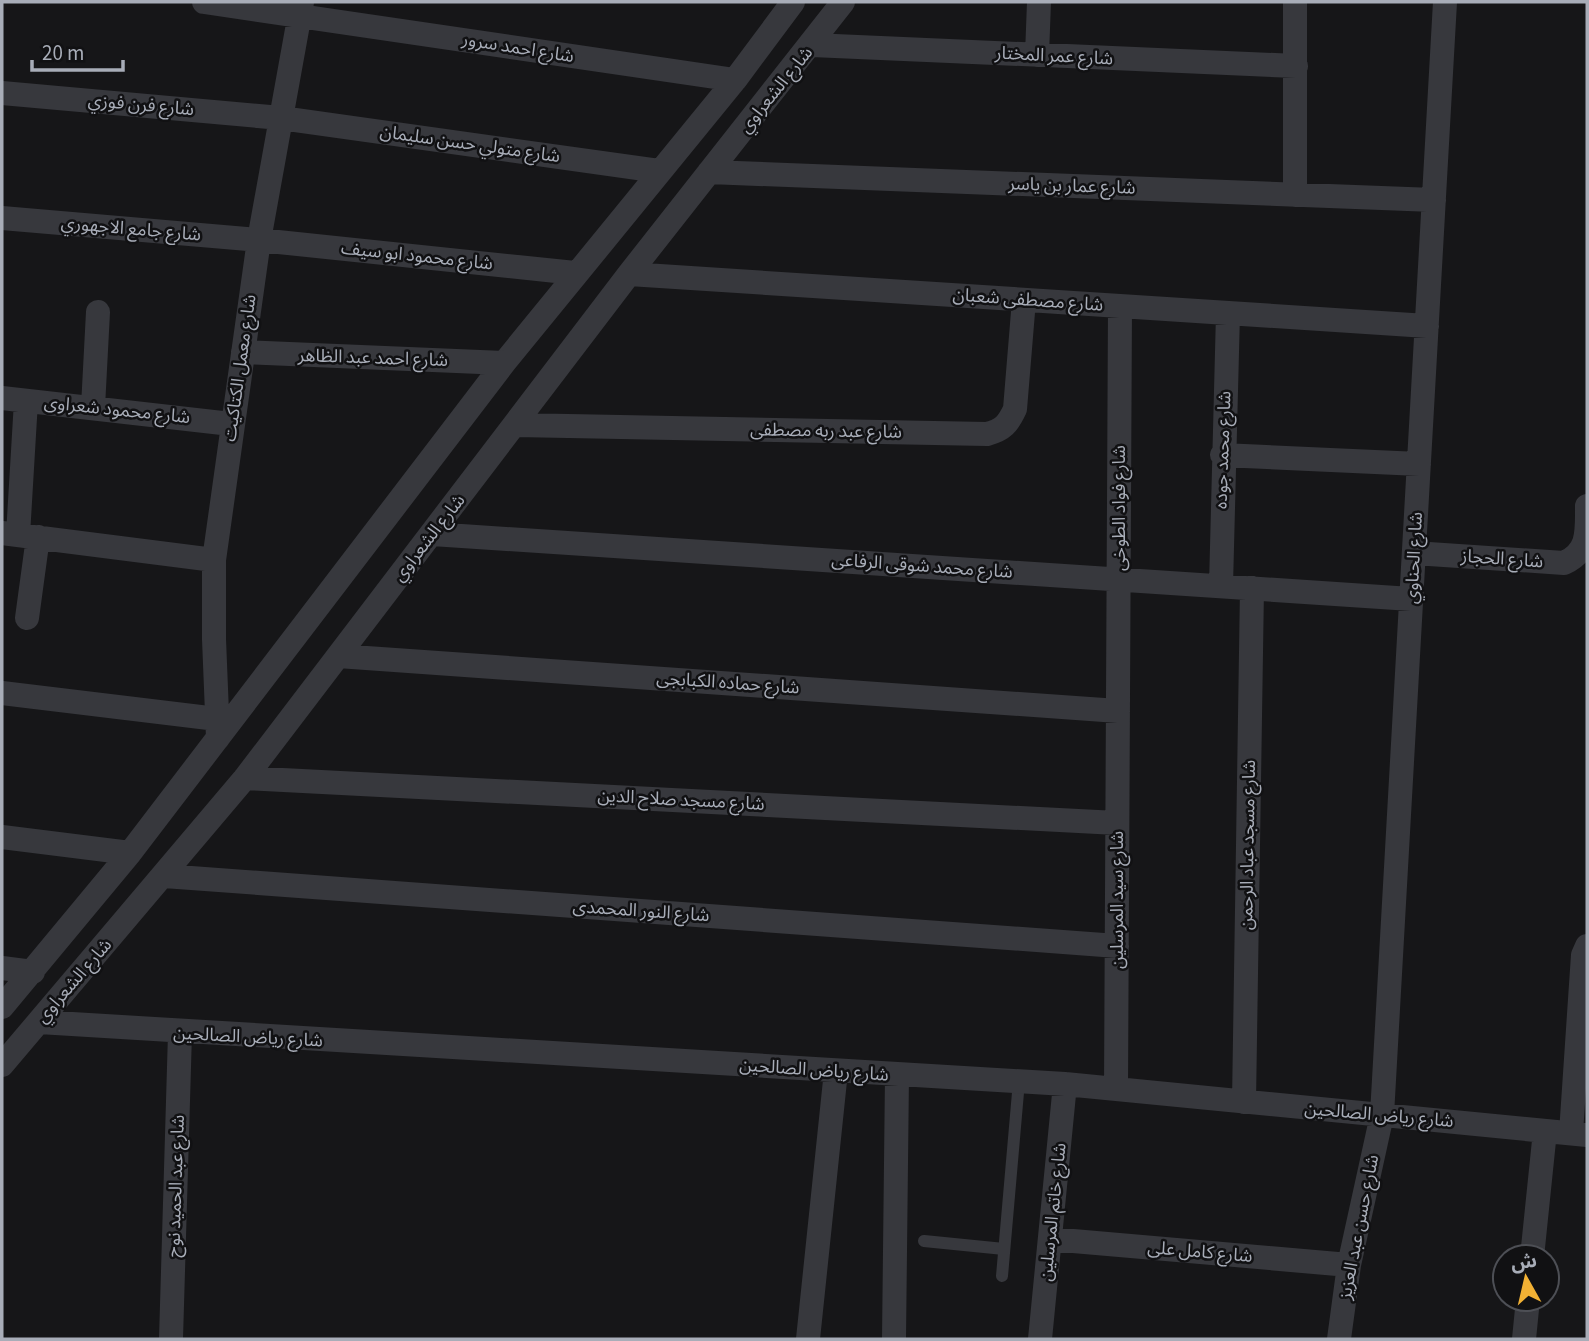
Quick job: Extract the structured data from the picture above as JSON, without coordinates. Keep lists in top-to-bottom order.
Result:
{
  "streets": {
    "street": [
      "شارع احمد سرور",
      "شارع عمر المختار",
      "شارع الشعراوي",
      "شارع فرن فوزي",
      "شارع متولي حسن سليمان",
      "شارع عمار بن ياسر",
      "شارع جامع الاجهوري",
      "شارع محمود ابو سيف",
      "شارع مصطفى شعبان",
      "شارع احمد عبد الظاهر",
      "شارع معمل الكتاكيت",
      "شارع محمود شعراوى",
      "شارع عبد ربه مصطفى",
      "شارع محمد جوده",
      "شارع فواد الطوخى",
      "شارع الحناوي",
      "شارع الحجاز",
      "شارع محمد شوقى الرفاعى",
      "شارع حماده الكبابجى",
      "شارع مسجد صلاح الدين",
      "شارع مسجد عباد الرحمن",
      "شارع سيد المرسلين",
      "شارع النور المحمدى",
      "شارع رياض الصالحين",
      "شارع عبد الحميد نوح",
      "شارع خاتم المرسلين",
      "شارع حسن عبد العزيز",
      "شارع كامل على"
    ]
  },
  "crossings": [
    ["شارع احمد سرور", "شارع الشعراوي"],
    ["شارع احمد سرور", "شارع معمل الكتاكيت"],
    ["شارع عمر المختار", "شارع الشعراوي"],
    ["شارع الشعراوي", "شارع متولي حسن سليمان"],
    ["شارع الشعراوي", "شارع عمار بن ياسر"],
    ["شارع الشعراوي", "شارع محمود ابو سيف"],
    ["شارع الشعراوي", "شارع مصطفى شعبان"],
    ["شارع الشعراوي", "شارع احمد عبد الظاهر"],
    ["شارع الشعراوي", "شارع معمل الكتاكيت"],
    ["شارع الشعراوي", "شارع عبد ربه مصطفى"],
    ["شارع الشعراوي", "شارع محمد شوقى الرفاعى"],
    ["شارع الشعراوي", "شارع حماده الكبابجى"],
    ["شارع الشعراوي", "شارع مسجد صلاح الدين"],
    ["شارع الشعراوي", "شارع النور المحمدى"],
    ["شارع الشعراوي", "شارع رياض الصالحين"],
    ["شارع فرن فوزي", "شارع متولي حسن سليمان"],
    ["شارع فرن فوزي", "شارع معمل الكتاكيت"],
    ["شارع متولي حسن سليمان", "شارع معمل الكتاكيت"],
    ["شارع عمار بن ياسر", "شارع الحناوي"],
    ["شارع جامع الاجهوري", "شارع محمود ابو سيف"],
    ["شارع جامع الاجهوري", "شارع معمل الكتاكيت"],
    ["شارع محمود ابو سيف", "شارع معمل الكتاكيت"],
    ["شارع مصطفى شعبان", "شارع عبد ربه مصطفى"],
    ["شارع مصطفى شعبان", "شارع محمد جوده"],
    ["شارع مصطفى شعبان", "شارع فواد الطوخى"],
    ["شارع مصطفى شعبان", "شارع الحناوي"],
    ["شارع احمد عبد الظاهر", "شارع معمل الكتاكيت"],
    ["شارع معمل الكتاكيت", "شارع محمود شعراوى"],
    ["شارع محمد جوده", "شارع محمد شوقى الرفاعى"],
    ["شارع فواد الطوخى", "شارع محمد شوقى الرفاعى"],
    ["شارع فواد الطوخى", "شارع حماده الكبابجى"],
    ["شارع فواد الطوخى", "شارع سيد المرسلين"],
    ["شارع الحناوي", "شارع الحجاز"],
    ["شارع الحناوي", "شارع محمد شوقى الرفاعى"],
    ["شارع الحناوي", "شارع رياض الصالحين"],
    ["شارع الحناوي", "شارع حسن عبد العزيز"],
    ["شارع محمد شوقى الرفاعى", "شارع مسجد عباد الرحمن"],
    ["شارع حماده الكبابجى", "شارع سيد المرسلين"],
    ["شارع مسجد صلاح الدين", "شارع سيد المرسلين"],
    ["شارع مسجد عباد الرحمن", "شارع رياض الصالحين"],
    ["شارع سيد المرسلين", "شارع النور المحمدى"],
    ["شارع سيد المرسلين", "شارع رياض الصالحين"],
    ["شارع رياض الصالحين", "شارع عبد الحميد نوح"],
    ["شارع رياض الصالحين", "شارع خاتم المرسلين"],
    ["شارع رياض الصالحين", "شارع حسن عبد العزيز"],
    ["شارع خاتم المرسلين", "شارع كامل على"],
    ["شارع حسن عبد العزيز", "شارع كامل على"]
  ],
  "scale_bar": "20 m",
  "north": "top"
}
